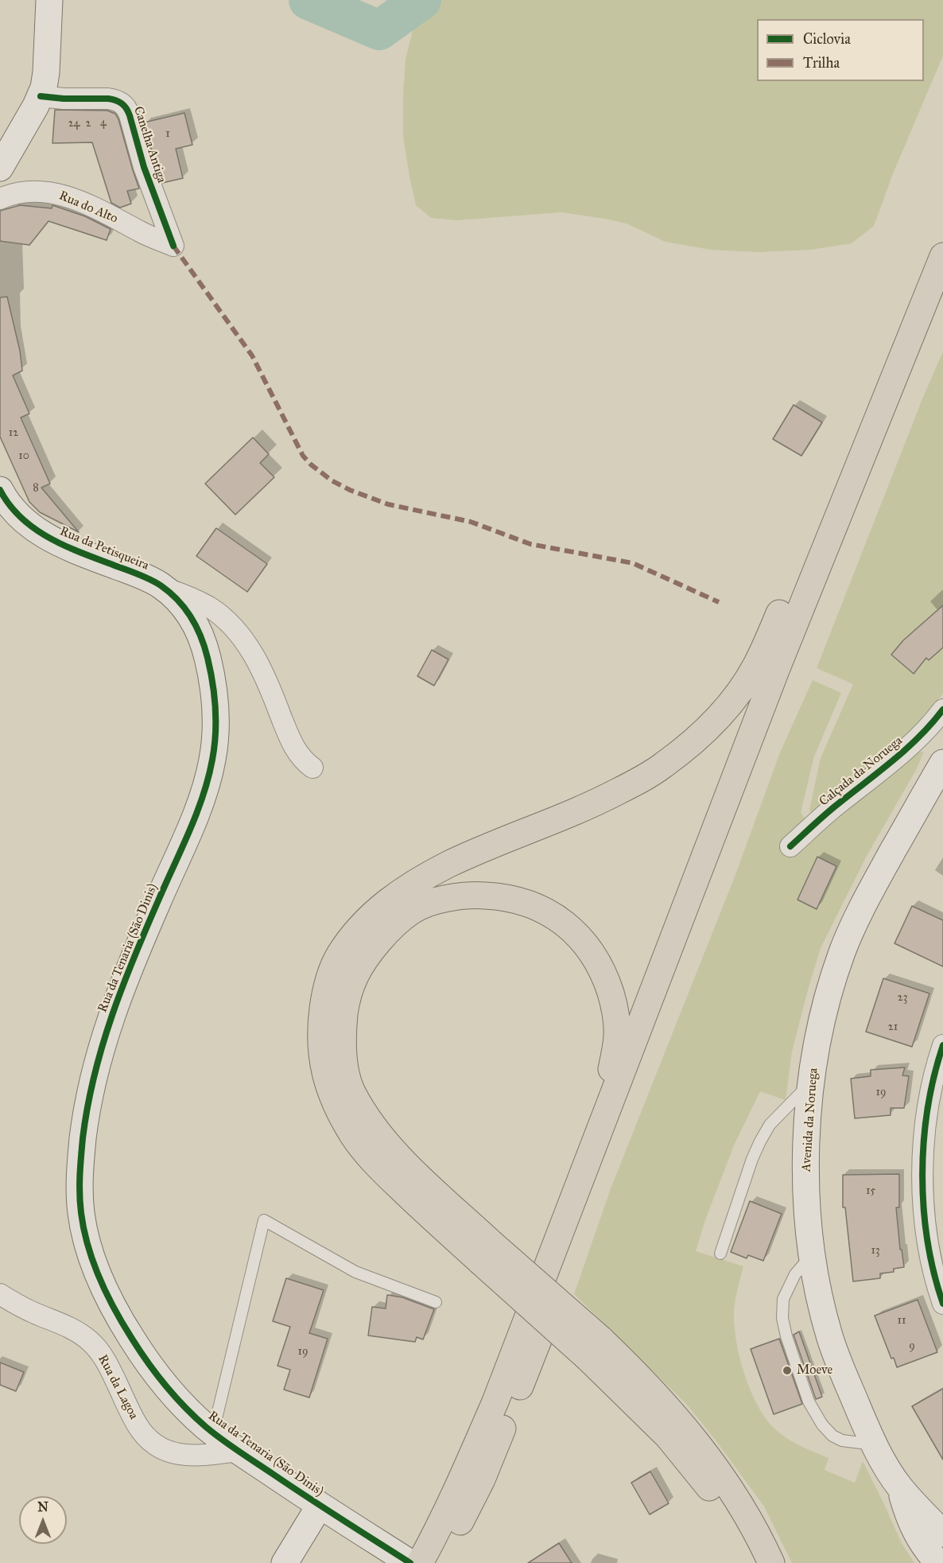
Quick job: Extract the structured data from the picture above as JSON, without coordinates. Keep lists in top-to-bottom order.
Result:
{
  "streets": {
    "street": [
      "Canelha Antiga",
      "Rua do Alto",
      "Rua da Petisqueira",
      "Calçada da Noruega",
      "Rua da Tenaria (São Dinis)",
      "Avenida da Noruega",
      "Rua da Lagoa"
    ]
  },
  "crossings": [
    ["Canelha Antiga", "Rua do Alto"],
    ["Rua da Petisqueira", "Rua da Tenaria (São Dinis)"],
    ["Rua da Tenaria (São Dinis)", "Rua da Lagoa"]
  ],
  "places": ["Moeve"],
  "house_numbers": [
    "4",
    "24",
    "2",
    "1",
    "12",
    "10",
    "8",
    "23",
    "21",
    "19",
    "15",
    "13",
    "11",
    "9",
    "19"
  ],
  "legend": ["Ciclovia", "Trilha"],
  "north": "top"
}
